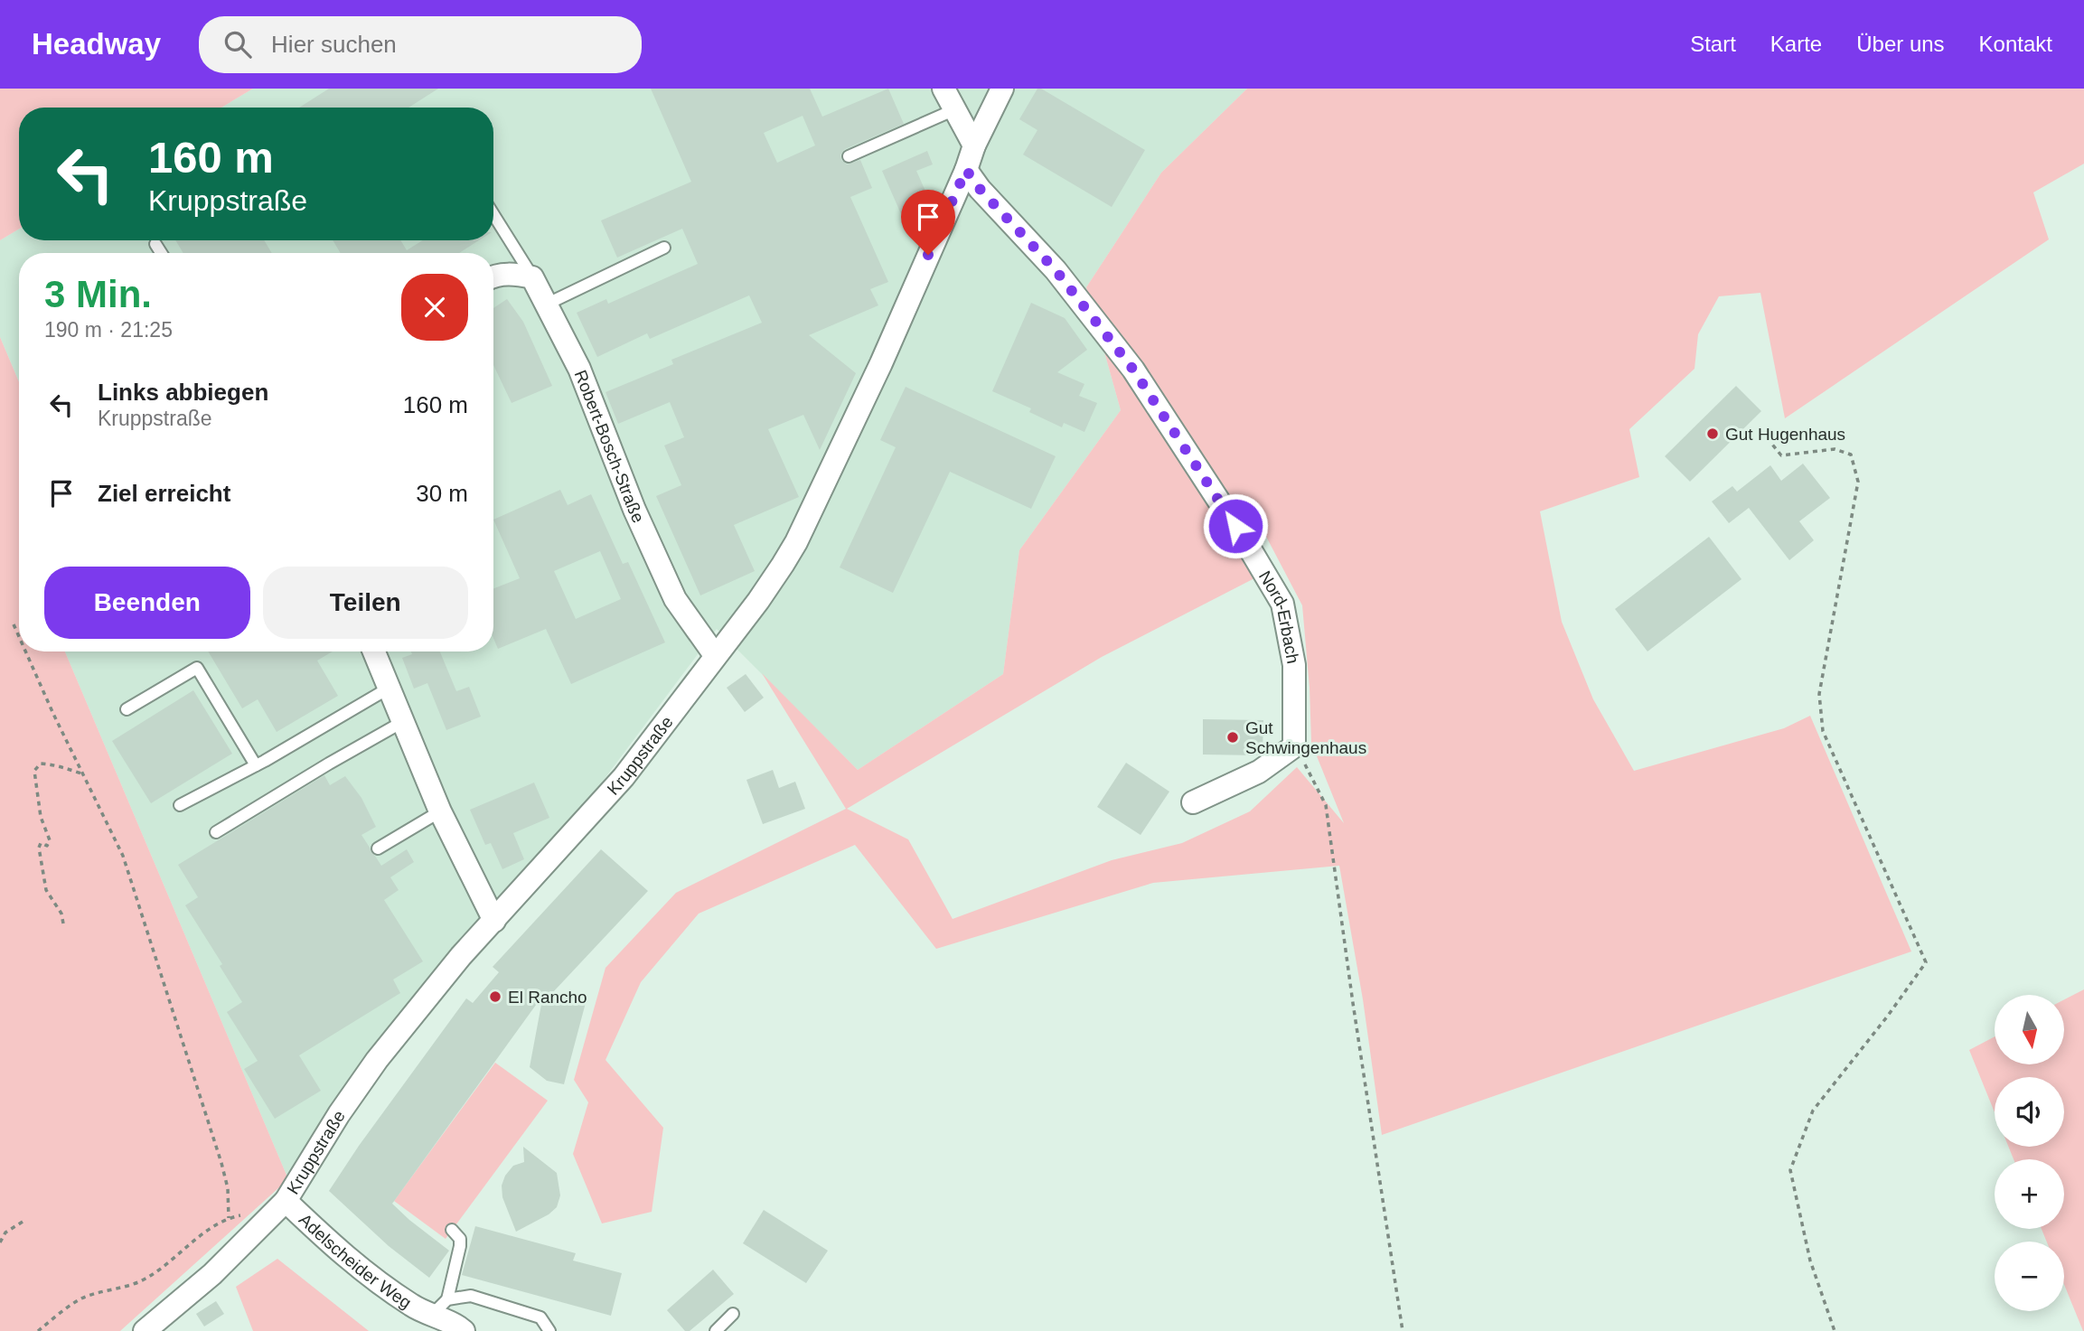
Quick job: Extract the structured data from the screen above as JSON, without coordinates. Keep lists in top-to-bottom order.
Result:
{
  "streets": {
    "street": [
      "Robert-Bosch-Straße",
      "Nord-Erbach",
      "Kruppstraße",
      "Adelscheider Weg"
    ]
  },
  "crossings": [
    ["Robert-Bosch-Straße", "Kruppstraße"],
    ["Nord-Erbach", "Kruppstraße"],
    ["Kruppstraße", "Adelscheider Weg"]
  ],
  "places": ["Gut Hugenhaus", "Gut Schwingenhaus", "El Rancho"],
  "north": "bottom",
  "page": {
    "header": "Headway",
    "search": "Hier suchen",
    "nav": [
      "Start",
      "Karte",
      "Über uns",
      "Kontakt"
    ],
    "turn": ["160 m", "Kruppstraße"],
    "heading": ["3 Min.", "190 m · 21:25"],
    "list": [
      {
        "name": "Links abbiegen",
        "note": "Kruppstraße",
        "value": "160 m"
      },
      {
        "name": "Ziel erreicht",
        "value": "30 m"
      }
    ],
    "buttons": ["Beenden", "Teilen"],
    "map_buttons": ["+", "−"]
  }
}
